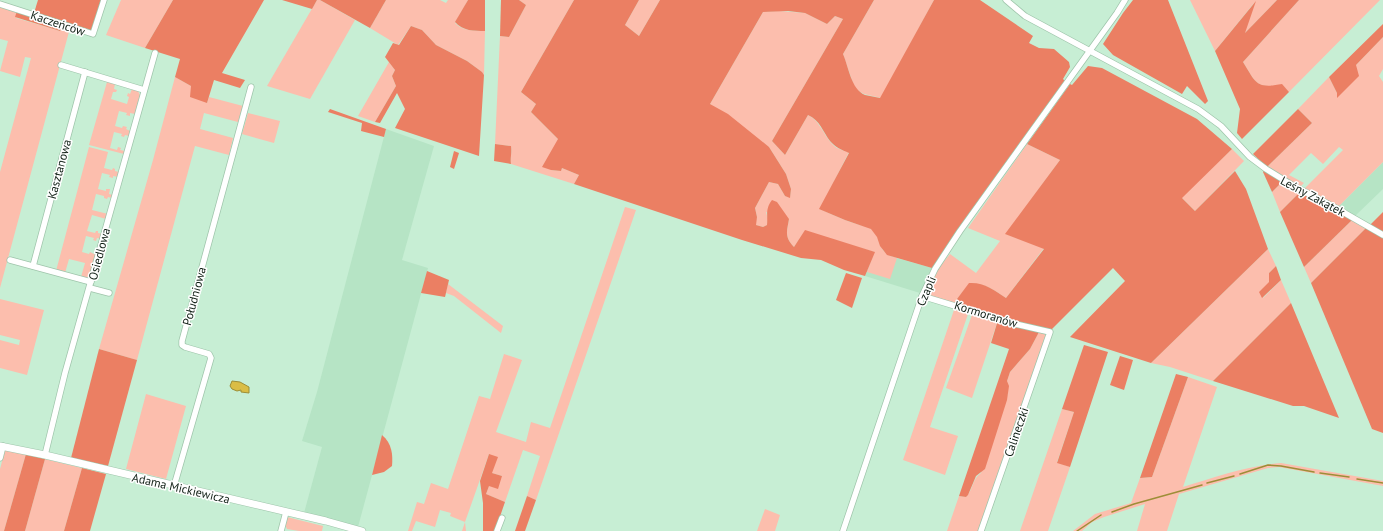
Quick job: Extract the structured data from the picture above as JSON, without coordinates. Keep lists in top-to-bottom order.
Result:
{
  "streets": {
    "street": [
      "Kaczeńców",
      "Kasztanowa",
      "Leśny Zakątek",
      "Osiedlowa",
      "Czapli",
      "Południowa",
      "Kormoranów",
      "Calineczki",
      "Adama Mickiewicza"
    ]
  },
  "crossings": [
    ["Leśny Zakątek", "Czapli"],
    ["Osiedlowa", "Adama Mickiewicza"],
    ["Czapli", "Kormoranów"],
    ["Południowa", "Adama Mickiewicza"],
    ["Kormoranów", "Calineczki"]
  ]
}
